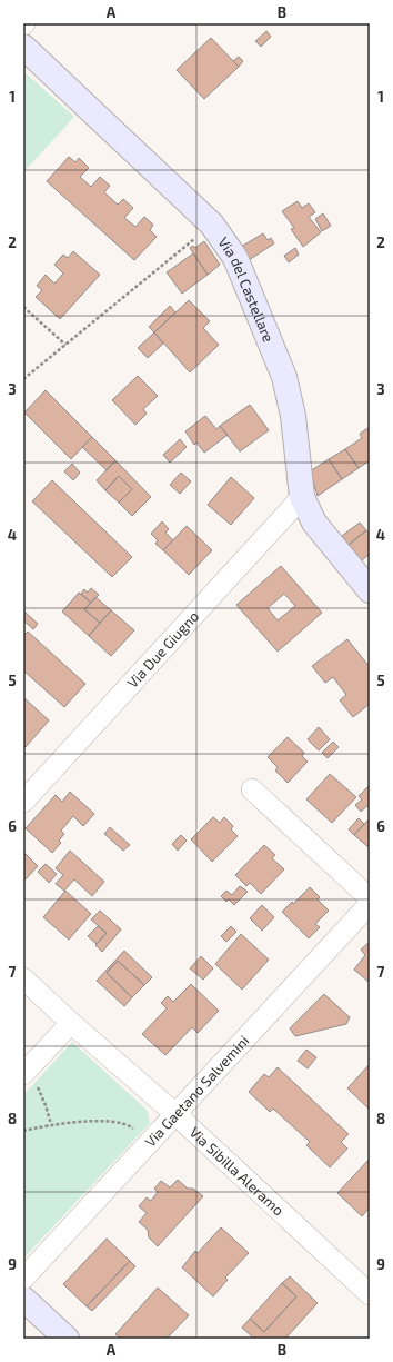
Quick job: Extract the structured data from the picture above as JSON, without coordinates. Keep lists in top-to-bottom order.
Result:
{
  "streets": {
    "street": [
      "Via del Castellare",
      "Via Due Giugno",
      "Via Gaetano Salvemini",
      "Via Sibilla Aleramo"
    ]
  },
  "crossings": [
    ["Via del Castellare", "Via Due Giugno"],
    ["Via Gaetano Salvemini", "Via Sibilla Aleramo"]
  ],
  "grid": {
    "columns": ["A", "B"],
    "rows": [
      "1",
      "2",
      "3",
      "4",
      "5",
      "6",
      "7",
      "8",
      "9"
    ]
  }
}
